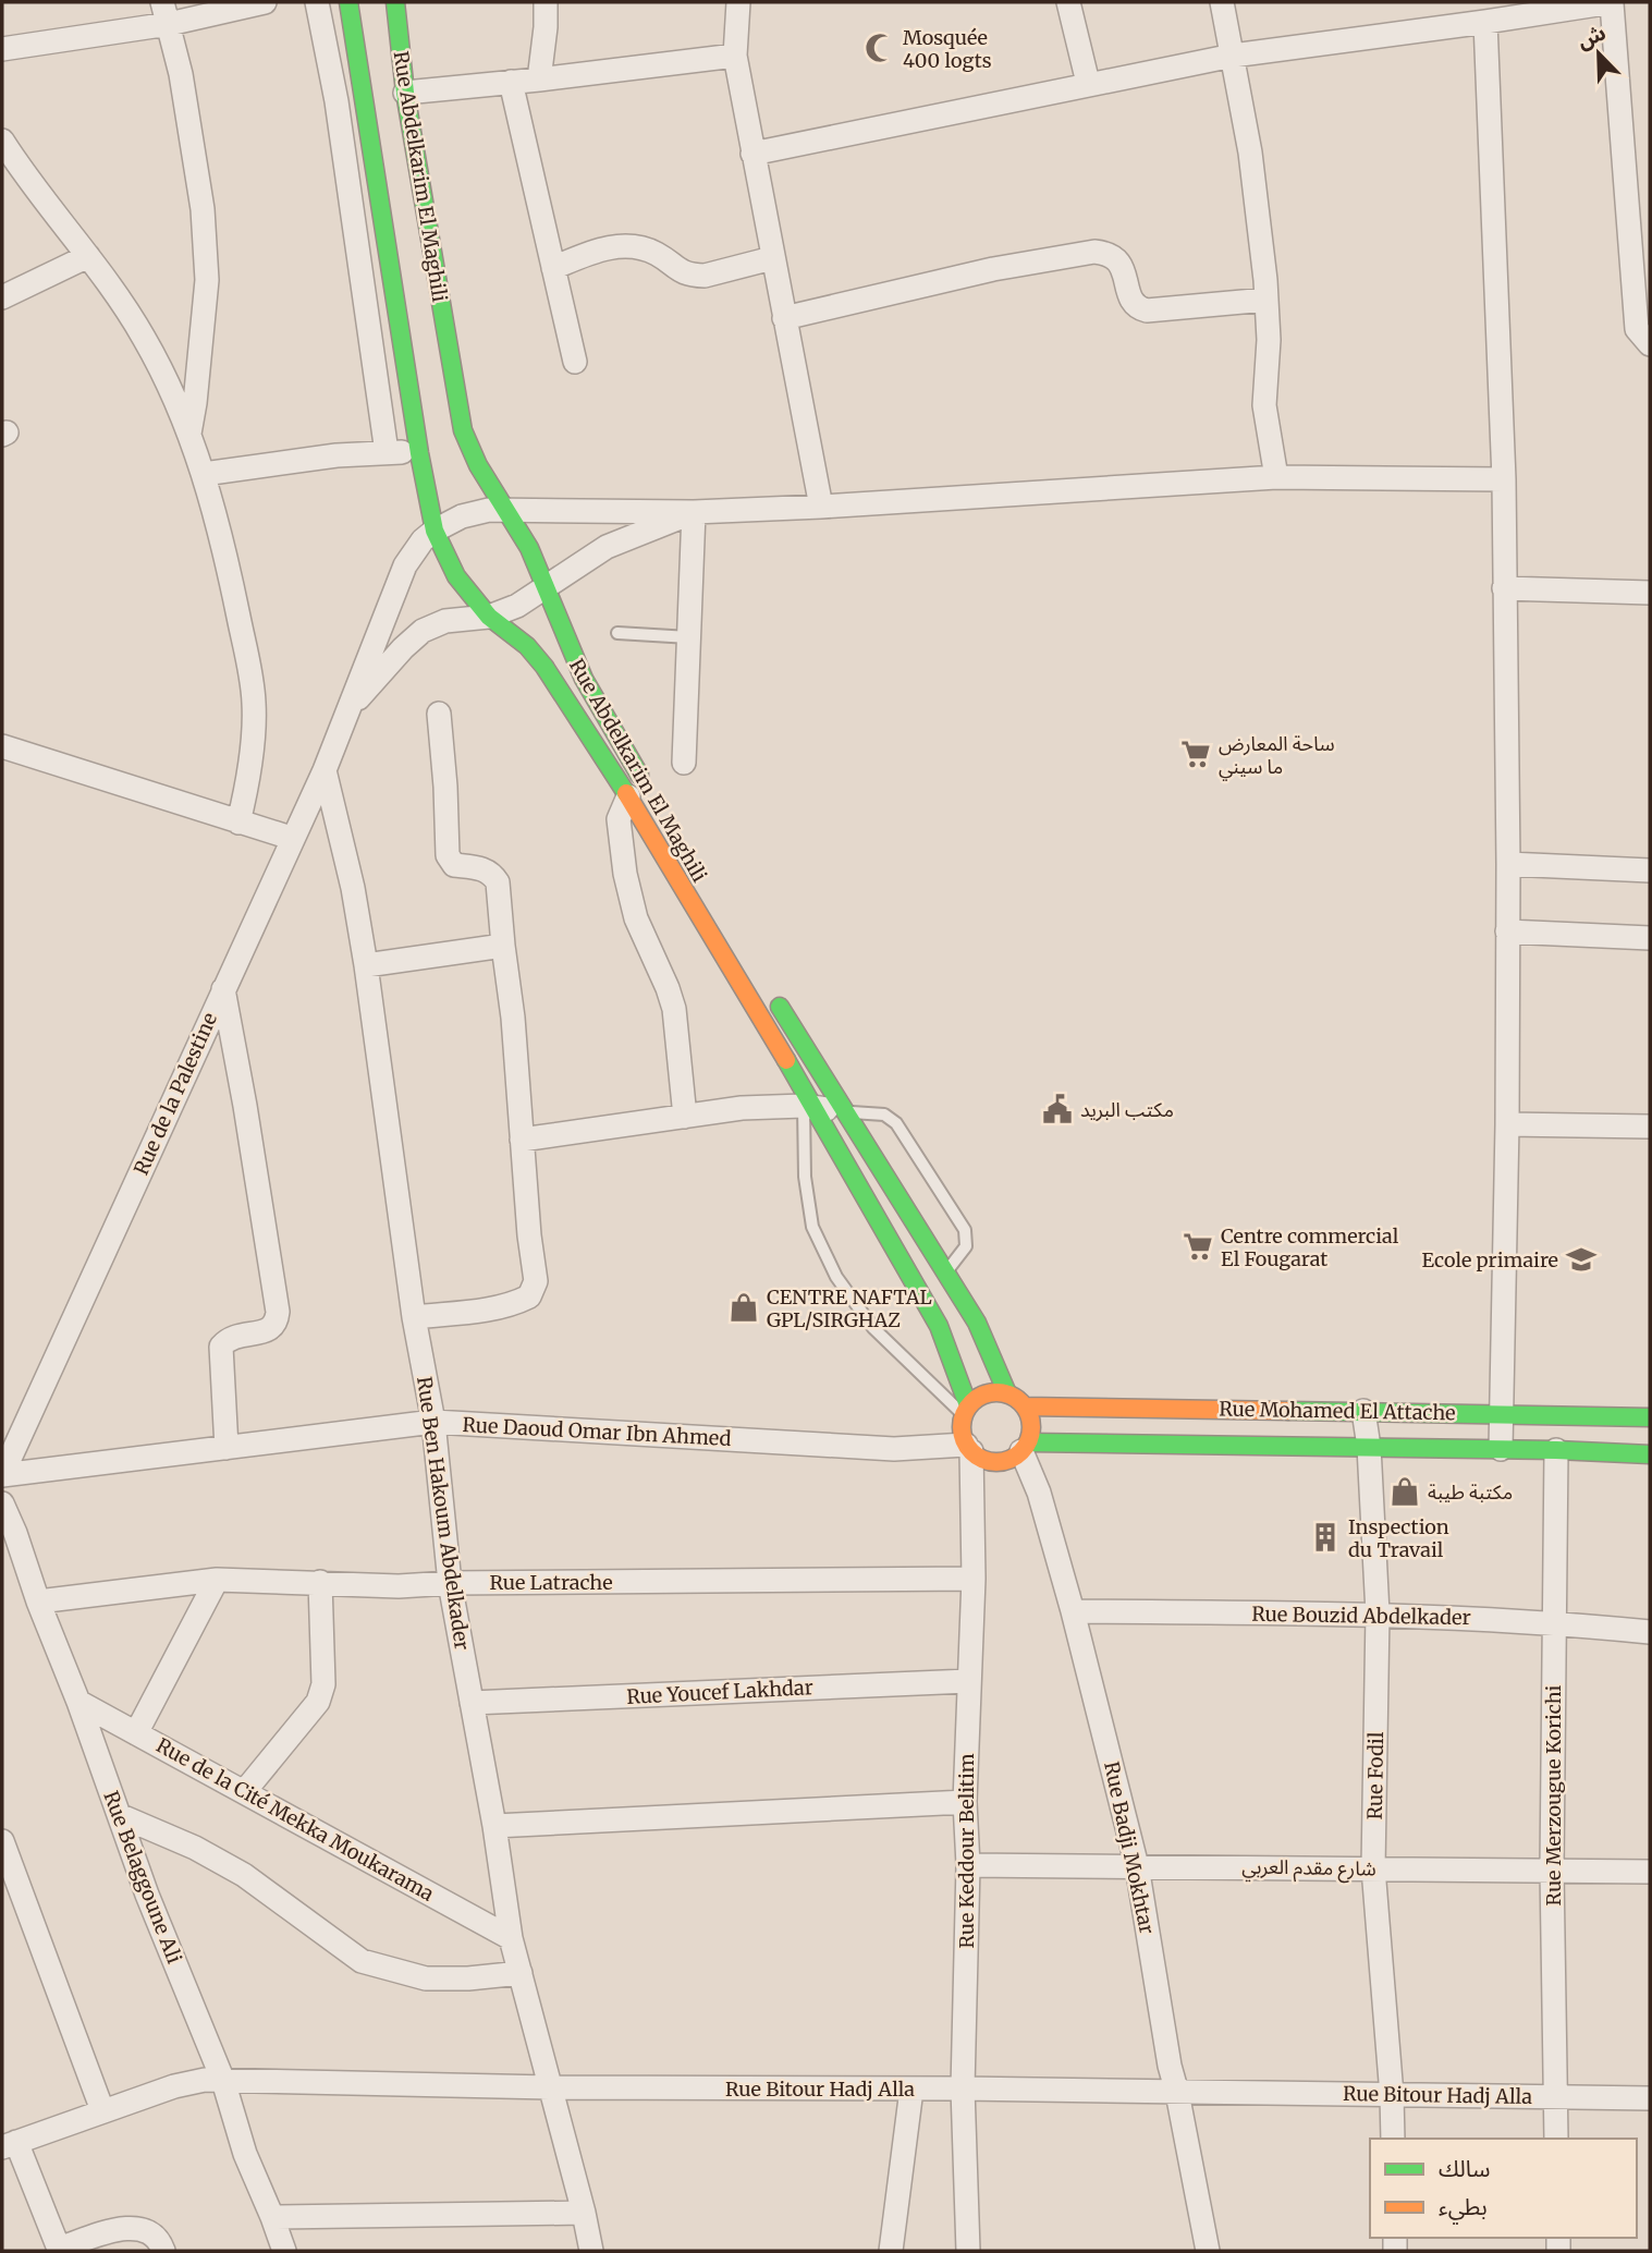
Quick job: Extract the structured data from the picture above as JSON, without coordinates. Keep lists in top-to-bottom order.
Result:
{
  "streets": {
    "street": [
      "Rue Abdelkarim El Maghili",
      "Rue de la Palestine",
      "Rue Mohamed El Attache",
      "Rue Daoud Omar Ibn Ahmed",
      "Rue Ben Hakoum Abdelkader",
      "Rue Latrache",
      "Rue Bouzid Abdelkader",
      "Rue Youcef Lakhdar",
      "Rue Fodil",
      "Rue Merzougue Korichi",
      "Rue de la Cité Mekka Moukarama",
      "Rue Badji Mokhtar",
      "Rue Keddour Belitim",
      "شارع مقدم العربي",
      "Rue Belaggoune Ali",
      "Rue Bitour Hadj Alla"
    ]
  },
  "crossings": [
    ["Rue de la Palestine", "Rue Daoud Omar Ibn Ahmed"],
    ["Rue de la Palestine", "Rue Ben Hakoum Abdelkader"],
    ["Rue Mohamed El Attache", "Rue Daoud Omar Ibn Ahmed"],
    ["Rue Mohamed El Attache", "Rue Fodil"],
    ["Rue Mohamed El Attache", "Rue Merzougue Korichi"],
    ["Rue Mohamed El Attache", "Rue Badji Mokhtar"],
    ["Rue Mohamed El Attache", "Rue Keddour Belitim"],
    ["Rue Daoud Omar Ibn Ahmed", "Rue Ben Hakoum Abdelkader"],
    ["Rue Daoud Omar Ibn Ahmed", "Rue Badji Mokhtar"],
    ["Rue Daoud Omar Ibn Ahmed", "Rue Keddour Belitim"],
    ["Rue Ben Hakoum Abdelkader", "Rue Latrache"],
    ["Rue Ben Hakoum Abdelkader", "Rue Youcef Lakhdar"],
    ["Rue Ben Hakoum Abdelkader", "Rue de la Cité Mekka Moukarama"],
    ["Rue Ben Hakoum Abdelkader", "Rue Bitour Hadj Alla"],
    ["Rue Latrache", "Rue Keddour Belitim"],
    ["Rue Latrache", "Rue Belaggoune Ali"],
    ["Rue Bouzid Abdelkader", "Rue Fodil"],
    ["Rue Bouzid Abdelkader", "Rue Merzougue Korichi"],
    ["Rue Bouzid Abdelkader", "Rue Badji Mokhtar"],
    ["Rue Youcef Lakhdar", "Rue Keddour Belitim"],
    ["Rue Fodil", "شارع مقدم العربي"],
    ["Rue Fodil", "Rue Bitour Hadj Alla"],
    ["Rue Merzougue Korichi", "شارع مقدم العربي"],
    ["Rue Merzougue Korichi", "Rue Bitour Hadj Alla"],
    ["Rue de la Cité Mekka Moukarama", "Rue Belaggoune Ali"],
    ["Rue Badji Mokhtar", "Rue Keddour Belitim"],
    ["Rue Badji Mokhtar", "شارع مقدم العربي"],
    ["Rue Badji Mokhtar", "Rue Bitour Hadj Alla"],
    ["Rue Keddour Belitim", "شارع مقدم العربي"],
    ["Rue Keddour Belitim", "Rue Bitour Hadj Alla"],
    ["Rue Belaggoune Ali", "Rue Bitour Hadj Alla"]
  ],
  "places": {
    "mosque": ["Mosquée 400 logts"],
    "supermarket": ["ساحة المعارض ما سيني", "Centre commercial El Fougarat"],
    "public building": ["مكتب البريد"],
    "school or university": ["Ecole primaire"],
    "shop": ["CENTRE NAFTAL GPL/SIRGHAZ", "مكتبة طيبة"],
    "building": ["Inspection du Travail"]
  },
  "legend": ["سالك", "بطيء"],
  "north": "top left"
}
